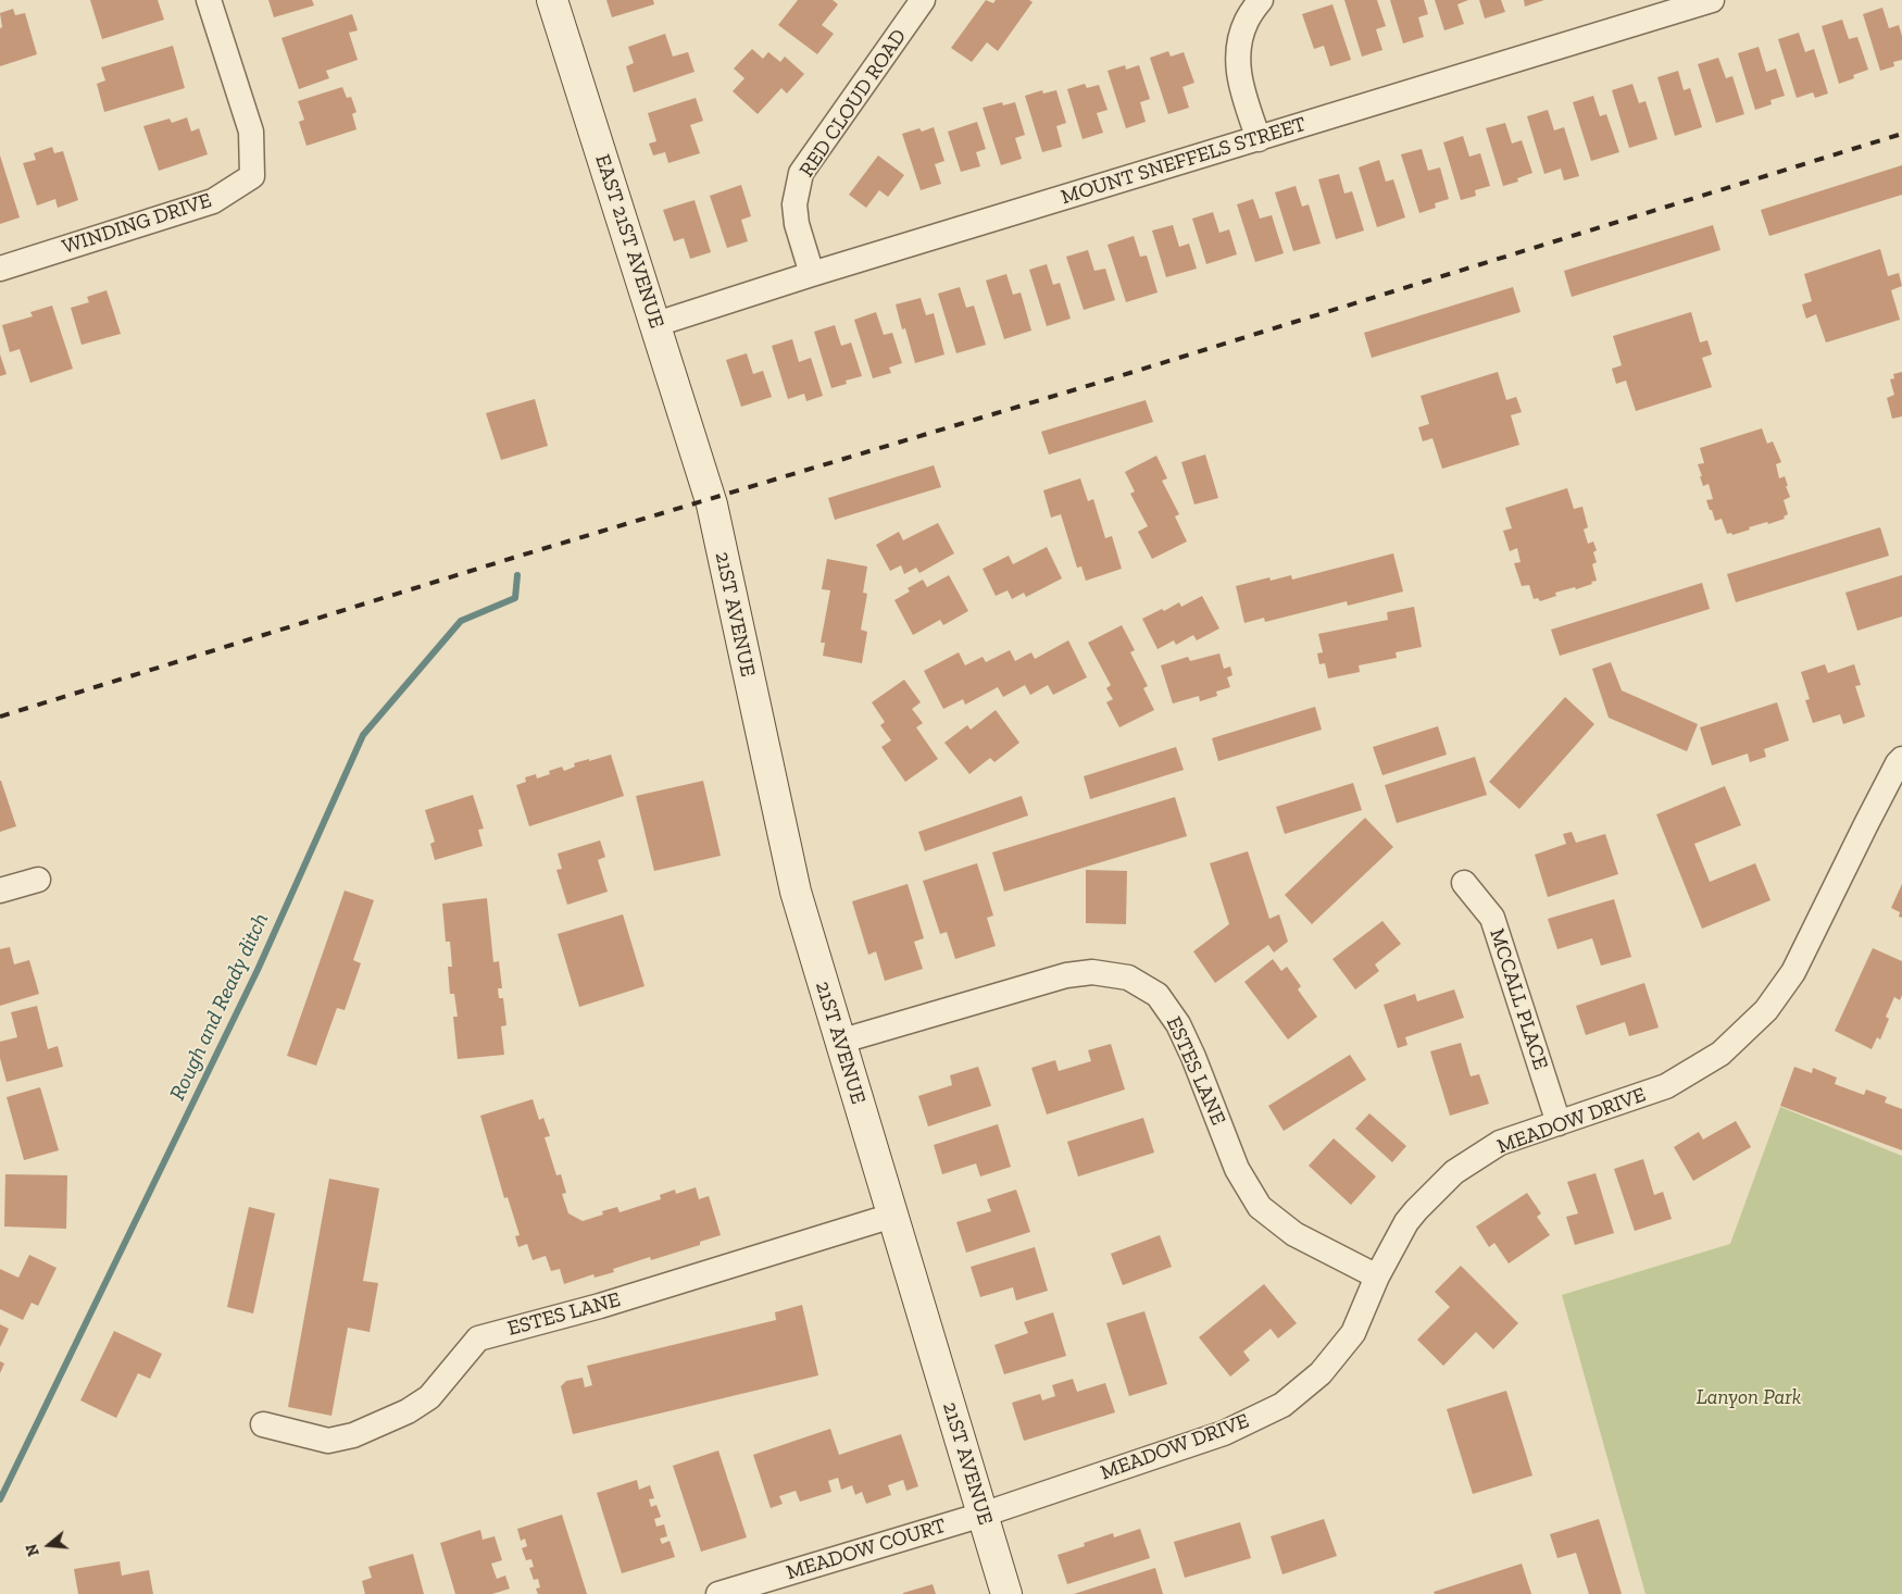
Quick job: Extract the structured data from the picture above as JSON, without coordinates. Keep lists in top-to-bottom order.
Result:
{
  "streets": {
    "street": [
      "RED CLOUD ROAD",
      "MOUNT SNEFFELS STREET",
      "WINDING DRIVE",
      "EAST 21ST AVENUE",
      "21ST AVENUE",
      "MCCALL PLACE",
      "ESTES LANE",
      "MEADOW DRIVE",
      "MEADOW COURT"
    ]
  },
  "crossings": [
    ["RED CLOUD ROAD", "MOUNT SNEFFELS STREET"],
    ["MOUNT SNEFFELS STREET", "EAST 21ST AVENUE"],
    ["EAST 21ST AVENUE", "21ST AVENUE"],
    ["21ST AVENUE", "ESTES LANE"],
    ["21ST AVENUE", "MEADOW DRIVE"],
    ["21ST AVENUE", "MEADOW COURT"],
    ["MCCALL PLACE", "MEADOW DRIVE"],
    ["ESTES LANE", "MEADOW DRIVE"],
    ["MEADOW DRIVE", "MEADOW COURT"]
  ],
  "water": ["Rough and Ready ditch"],
  "parks": ["Lanyon Park"],
  "north": "left"
}
